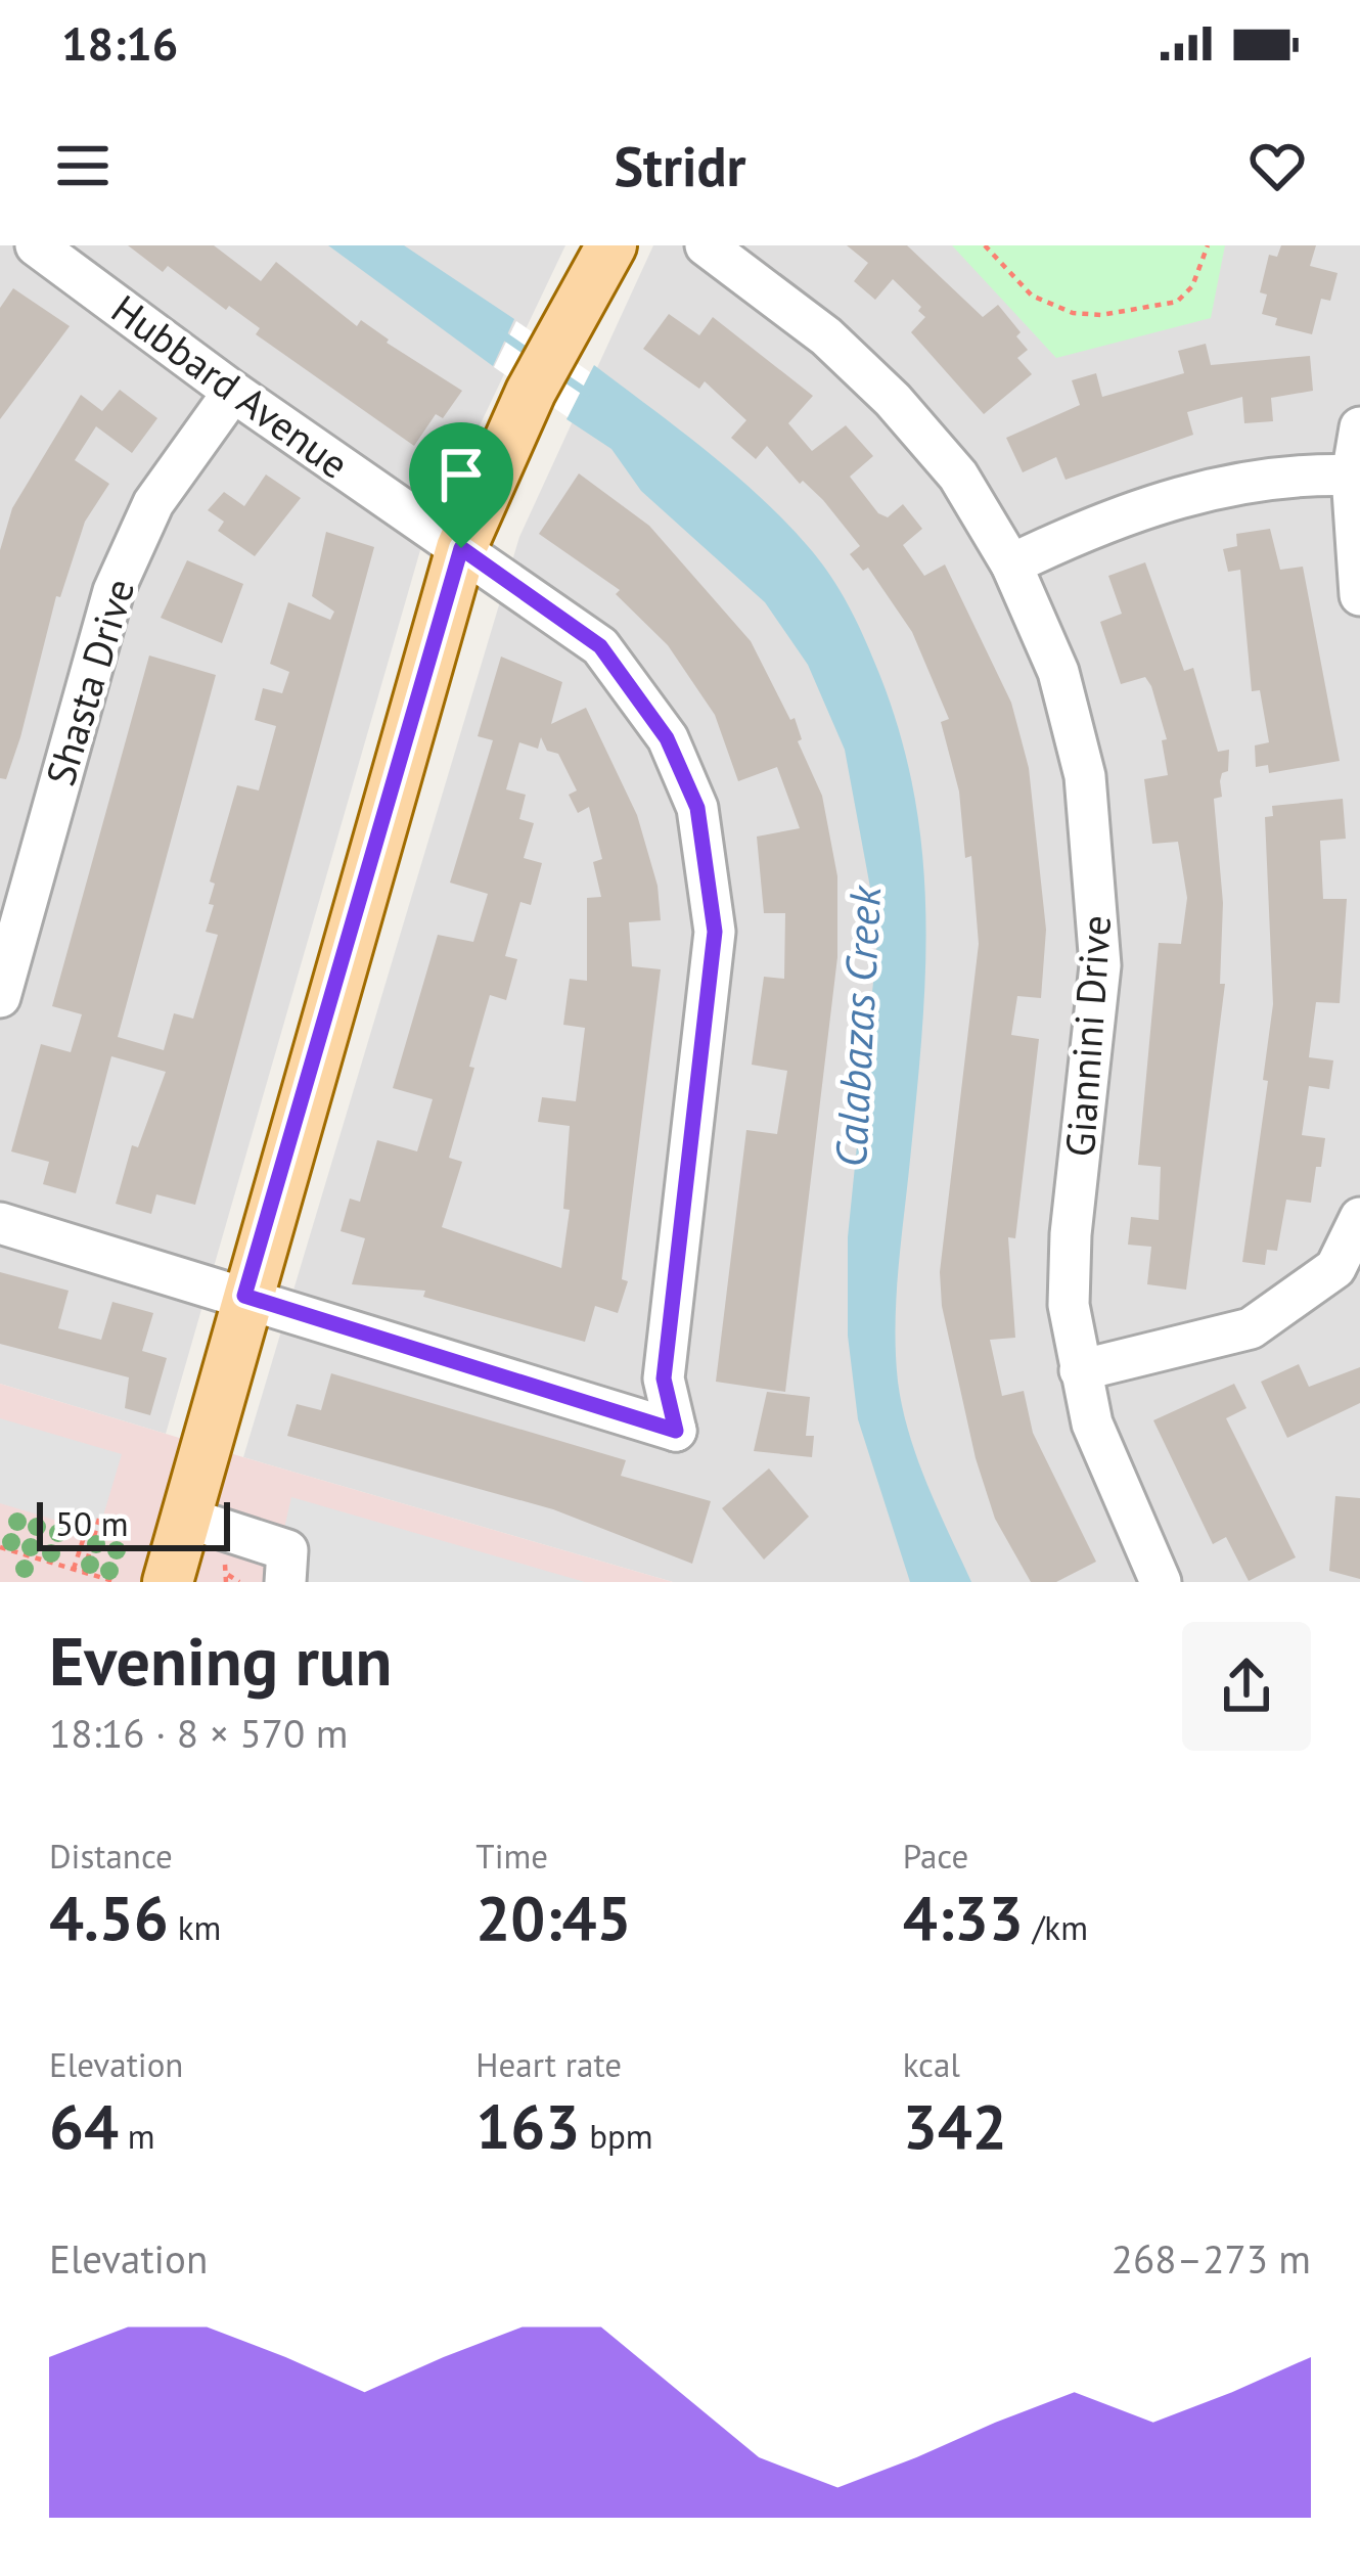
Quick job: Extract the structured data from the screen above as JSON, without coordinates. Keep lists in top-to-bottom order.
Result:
{
  "streets": {
    "street": ["Hubbard Avenue", "Shasta Drive", "Giannini Drive"]
  },
  "crossings": [
    ["Hubbard Avenue", "Shasta Drive"]
  ],
  "water": ["Calabazas Creek"],
  "scale_bar": "50 m",
  "page": {
    "status": "18:16",
    "header": "Stridr",
    "scale": "50 m",
    "heading": ["Evening run", "18:16 · 8 × 570 m"],
    "stats": [
      ["Distance", "4.56 km"],
      ["Time", "20:45"],
      ["Pace", "4:33 /km"],
      ["Elevation", "64 m"],
      ["Heart rate", "163 bpm"],
      ["kcal", "342"]
    ],
    "chart": ["Elevation", "268–273 m"]
  }
}
